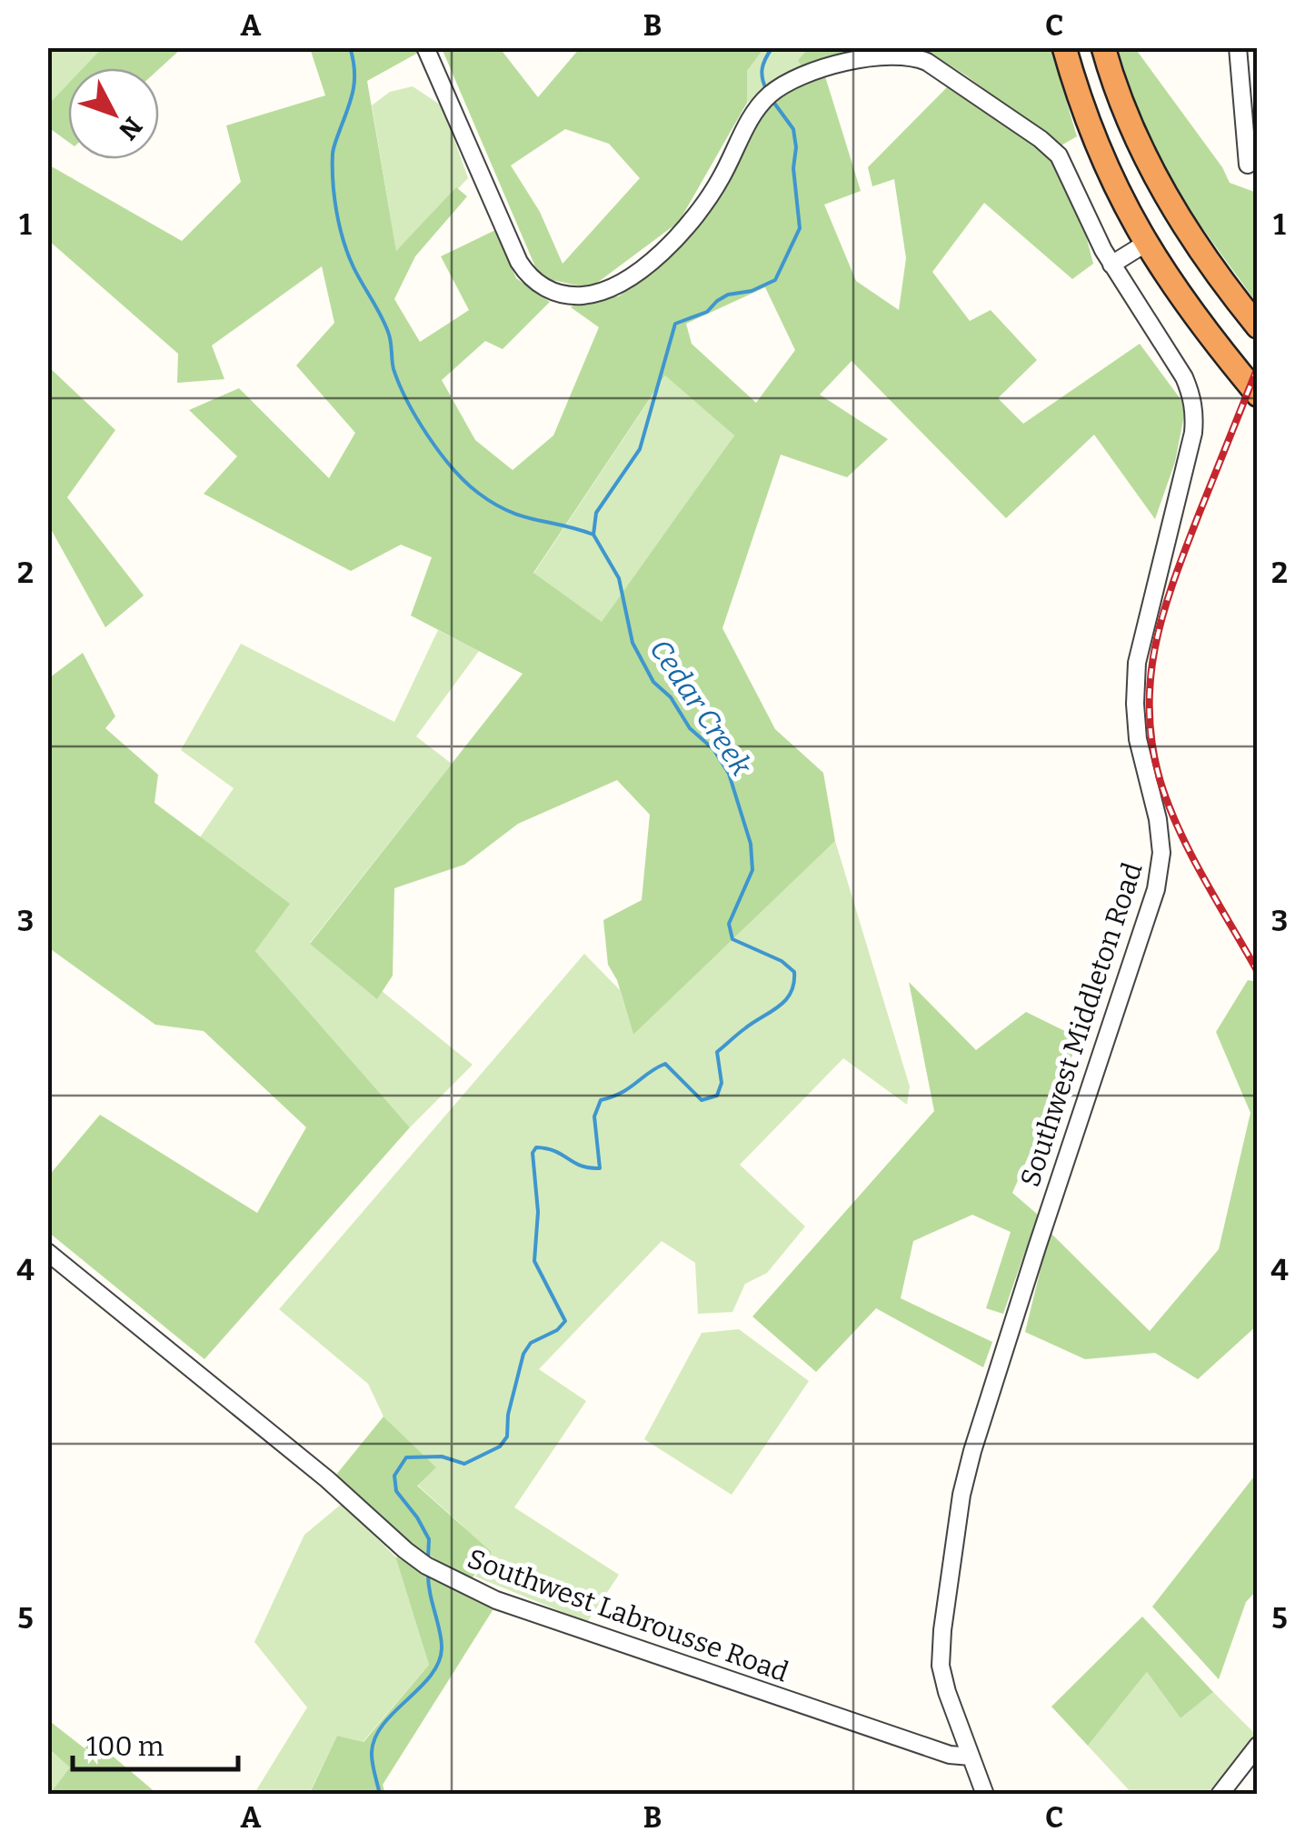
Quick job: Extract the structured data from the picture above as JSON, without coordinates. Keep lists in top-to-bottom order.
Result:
{
  "streets": {
    "street": ["Southwest Middleton Road", "Southwest Labrousse Road"]
  },
  "crossings": [
    ["Southwest Middleton Road", "Southwest Labrousse Road"]
  ],
  "water": ["Cedar Creek"],
  "scale_bar": "100 m",
  "north": "bottom right",
  "grid": {
    "columns": ["A", "B", "C"],
    "rows": [
      "1",
      "2",
      "3",
      "4",
      "5"
    ]
  }
}
